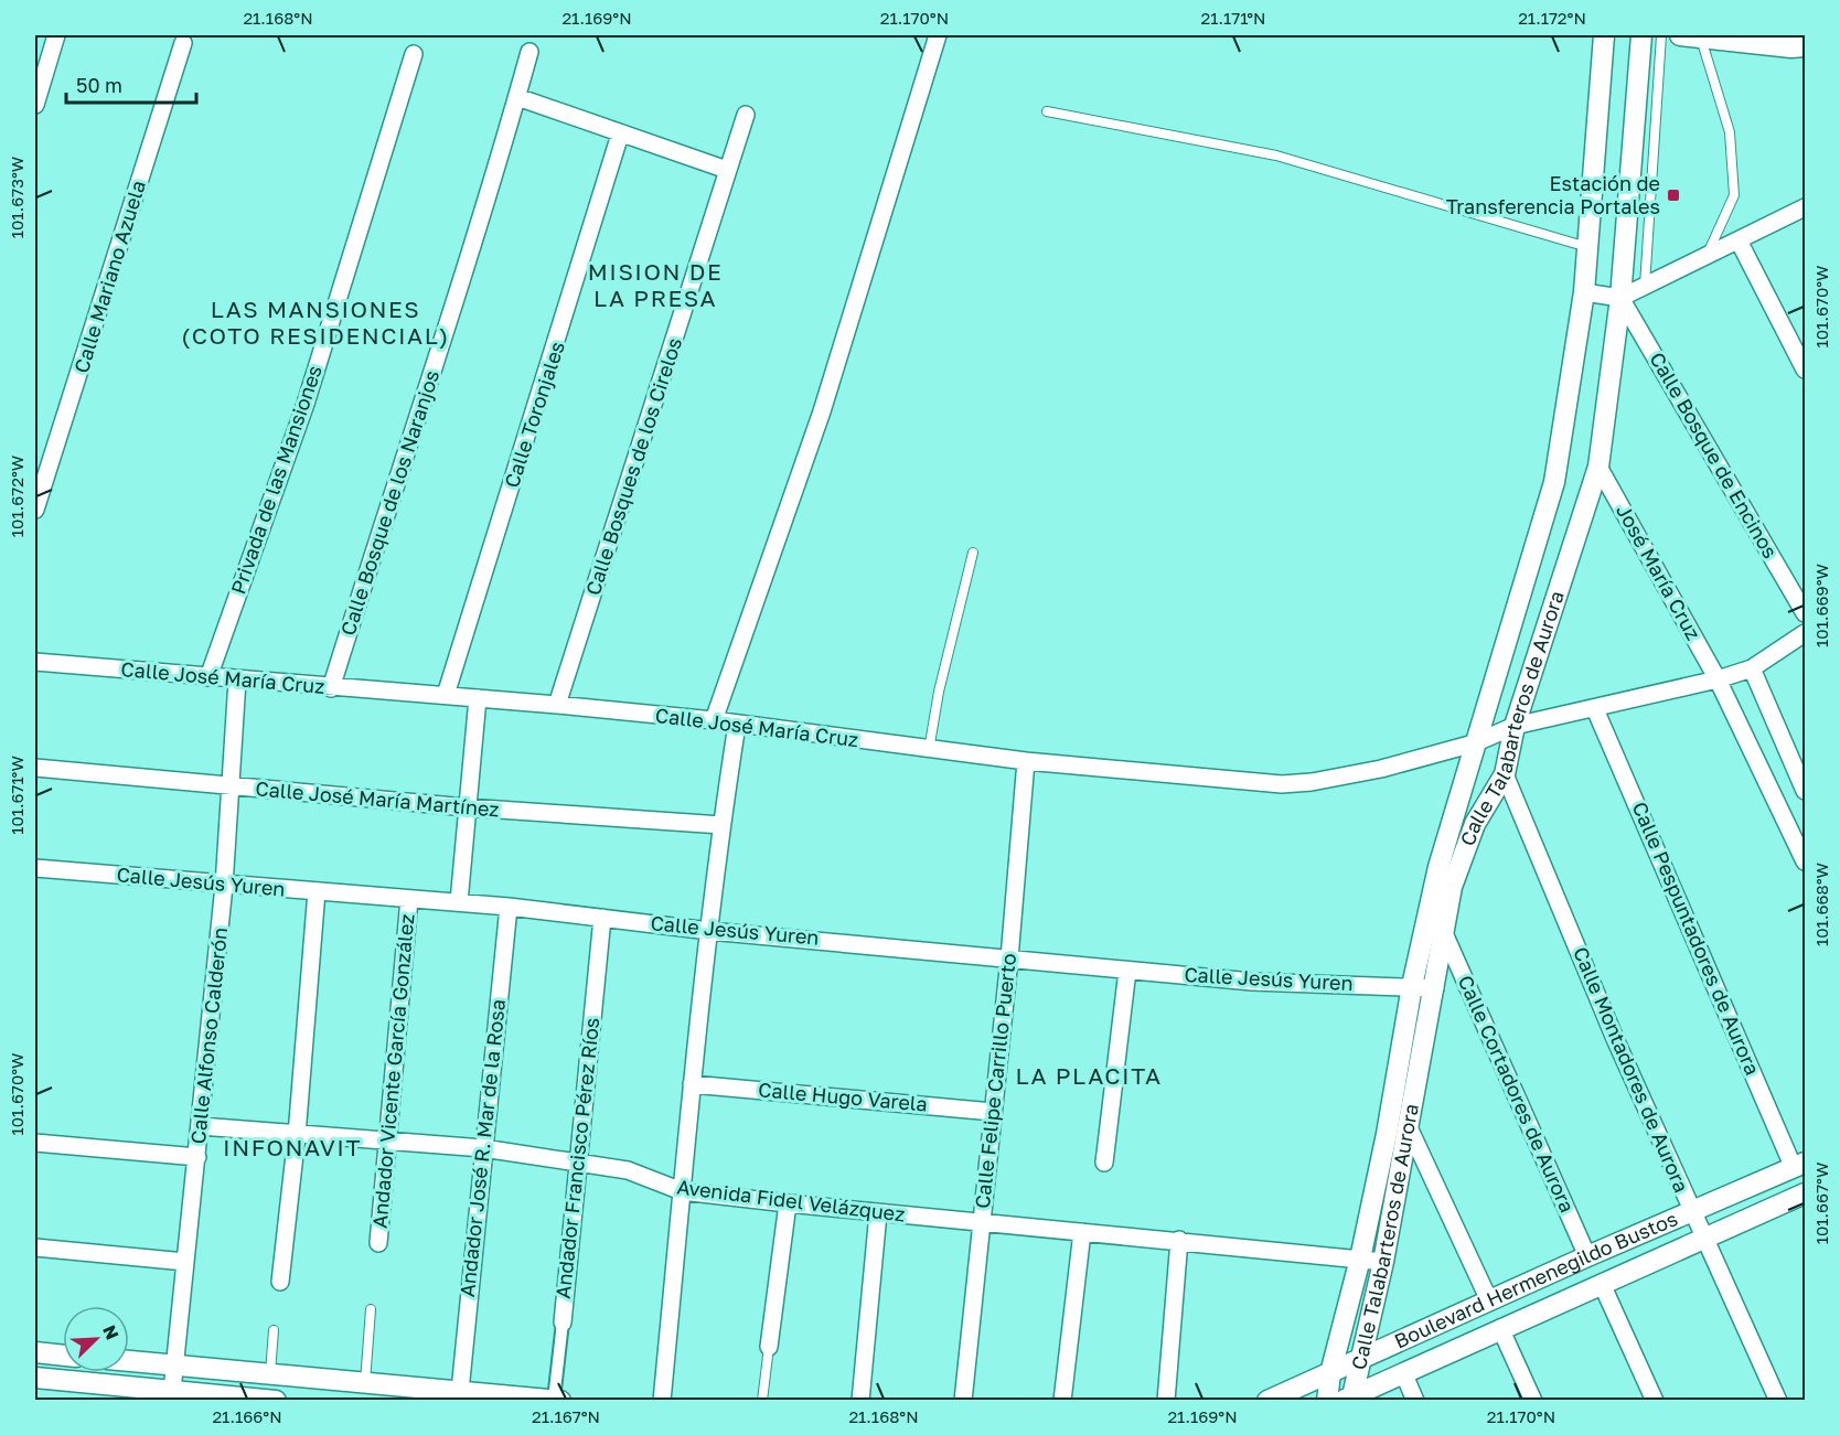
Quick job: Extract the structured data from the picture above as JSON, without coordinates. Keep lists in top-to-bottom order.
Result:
{
  "streets": {
    "street": [
      "Calle Mariano Azuela",
      "Calle Toronjales",
      "Calle Bosque de Encinos",
      "Calle Bosques de los Cirelos",
      "Privada de las Mansiones",
      "Calle Bosque de los Naranjos",
      "José María Cruz",
      "Calle José María Cruz",
      "Calle Talabarteros de Aurora",
      "Calle José María Martínez",
      "Calle Jesús Yuren",
      "Calle Pespuntadores de Aurora",
      "Calle Alfonso Calderón",
      "Calle Montadores de Aurora",
      "Andador Vicente García González",
      "Calle Felipe Carrillo Puerto",
      "Calle Cortadores de Aurora",
      "Calle Hugo Varela",
      "Andador José R. Mar de la Rosa",
      "Andador Francisco Pérez Ríos",
      "Avenida Fidel Velázquez",
      "Boulevard Hermenegildo Bustos"
    ]
  },
  "crossings": [
    ["Calle Toronjales", "Calle José María Cruz"],
    ["Calle Bosque de Encinos", "Calle Talabarteros de Aurora"],
    ["Calle Bosques de los Cirelos", "Calle José María Cruz"],
    ["Privada de las Mansiones", "Calle José María Cruz"],
    ["Calle Bosque de los Naranjos", "Calle José María Cruz"],
    ["José María Cruz", "Calle José María Cruz"],
    ["José María Cruz", "Calle Talabarteros de Aurora"],
    ["Calle José María Cruz", "Calle Talabarteros de Aurora"],
    ["Calle José María Cruz", "Calle Pespuntadores de Aurora"],
    ["Calle José María Cruz", "Calle Alfonso Calderón"],
    ["Calle José María Cruz", "Calle Felipe Carrillo Puerto"],
    ["Calle Talabarteros de Aurora", "Calle Jesús Yuren"],
    ["Calle Talabarteros de Aurora", "Calle Montadores de Aurora"],
    ["Calle Talabarteros de Aurora", "Calle Cortadores de Aurora"],
    ["Calle Talabarteros de Aurora", "Avenida Fidel Velázquez"],
    ["Calle Talabarteros de Aurora", "Boulevard Hermenegildo Bustos"],
    ["Calle José María Martínez", "Calle Alfonso Calderón"],
    ["Calle Jesús Yuren", "Calle Alfonso Calderón"],
    ["Calle Jesús Yuren", "Andador Vicente García González"],
    ["Calle Jesús Yuren", "Calle Felipe Carrillo Puerto"],
    ["Calle Jesús Yuren", "Andador José R. Mar de la Rosa"],
    ["Calle Jesús Yuren", "Andador Francisco Pérez Ríos"],
    ["Calle Pespuntadores de Aurora", "Boulevard Hermenegildo Bustos"],
    ["Calle Alfonso Calderón", "Avenida Fidel Velázquez"],
    ["Calle Montadores de Aurora", "Boulevard Hermenegildo Bustos"],
    ["Andador Vicente García González", "Avenida Fidel Velázquez"],
    ["Calle Felipe Carrillo Puerto", "Calle Hugo Varela"],
    ["Calle Felipe Carrillo Puerto", "Avenida Fidel Velázquez"],
    ["Calle Cortadores de Aurora", "Boulevard Hermenegildo Bustos"],
    ["Andador José R. Mar de la Rosa", "Avenida Fidel Velázquez"],
    ["Andador Francisco Pérez Ríos", "Avenida Fidel Velázquez"]
  ],
  "districts": [
    "MISION DE LA PRESA",
    "LAS MANSIONES (COTO RESIDENCIAL)",
    "LA PLACITA",
    "INFONAVIT"
  ],
  "places": {
    "transit": ["Estación de Transferencia Portales"]
  },
  "scale_bar": "50 m",
  "north": "top right",
  "coordinates": [
    "21.168°N",
    "21.169°N",
    "21.170°N",
    "21.171°N",
    "21.172°N",
    "101.673°W",
    "101.670°W",
    "101.672°W",
    "101.669°W",
    "101.671°W",
    "101.668°W",
    "101.667°W",
    "21.166°N",
    "21.167°N"
  ]
}
